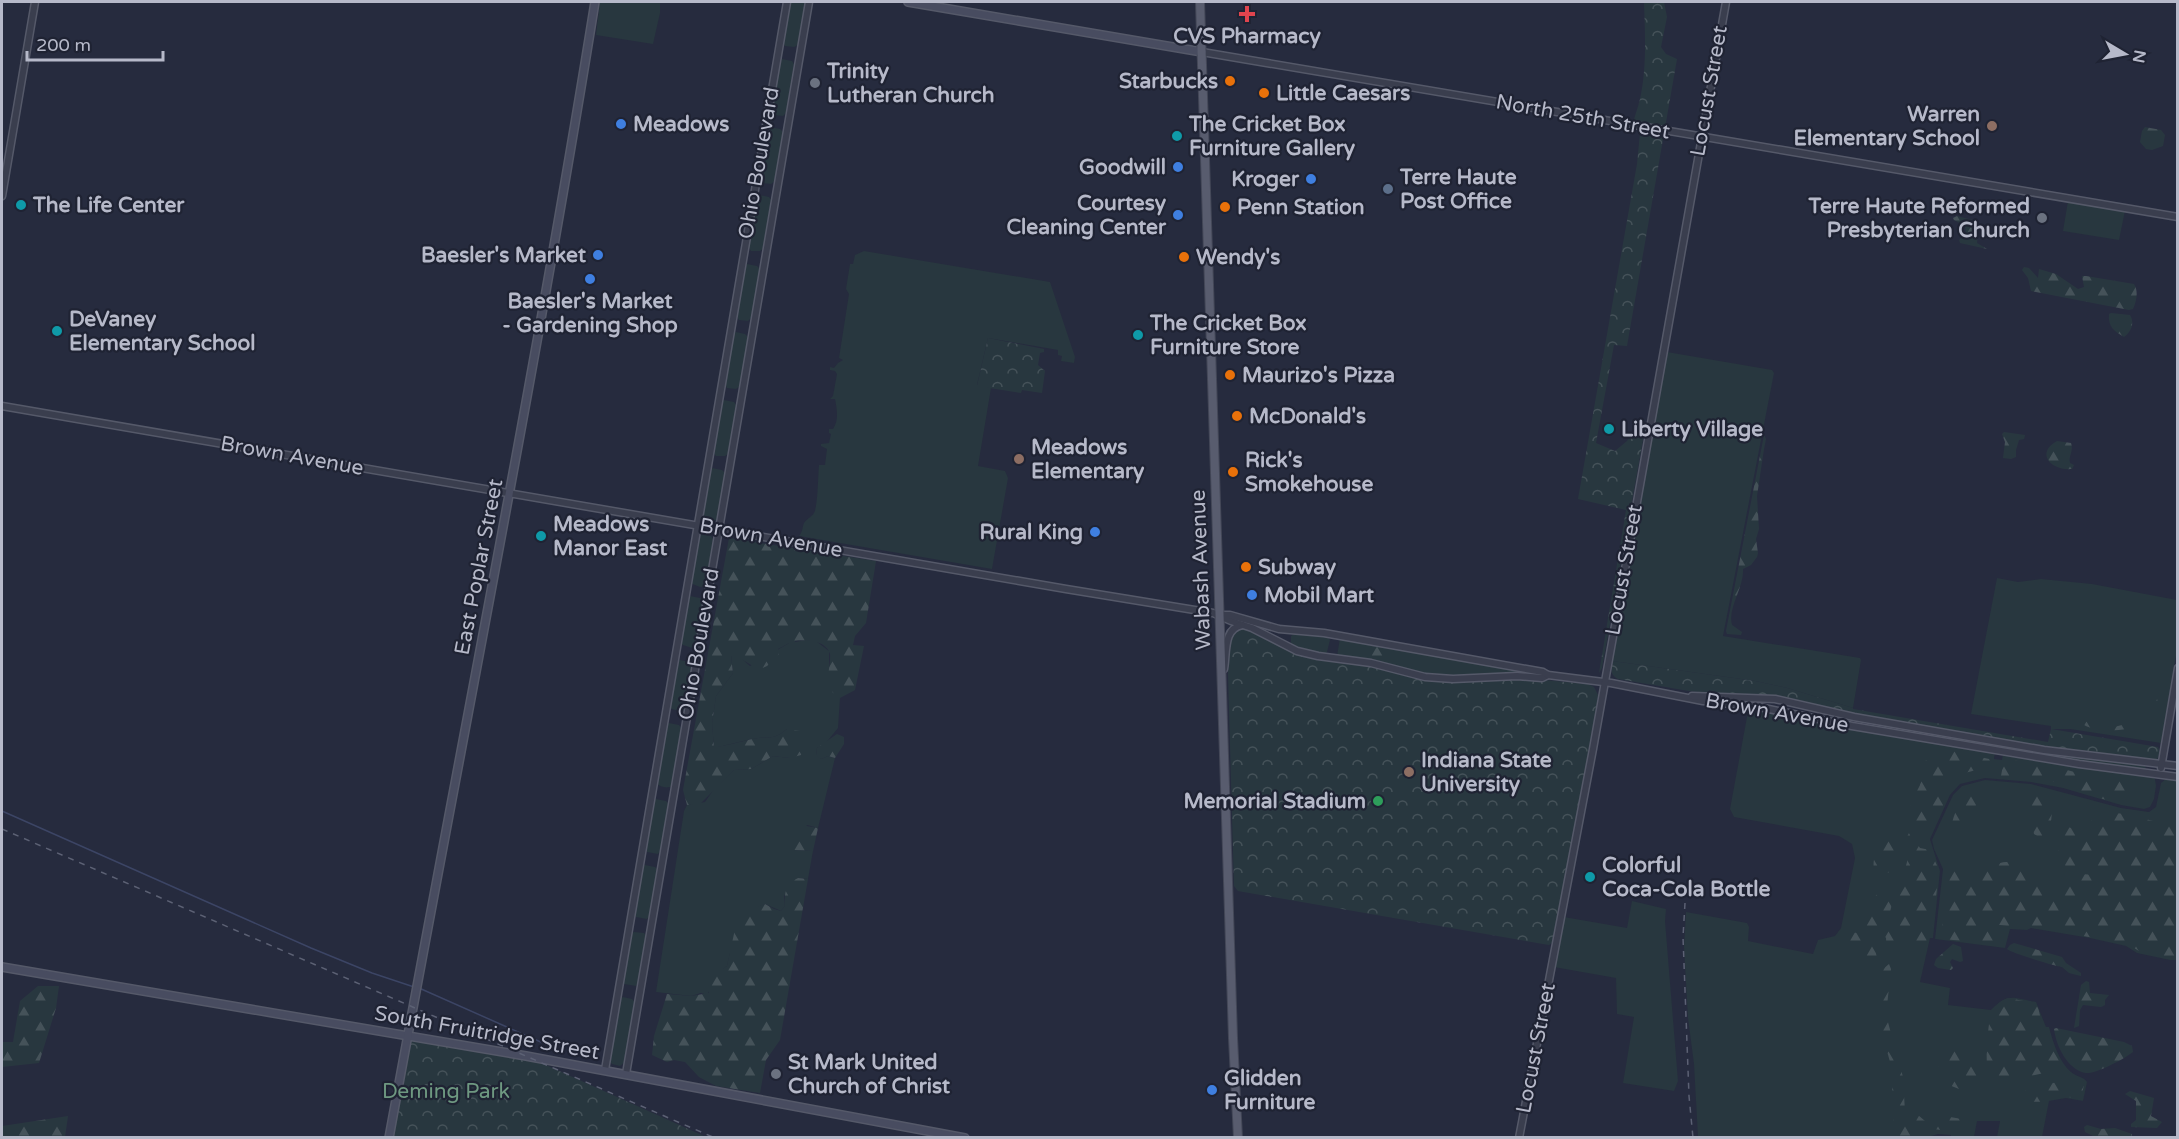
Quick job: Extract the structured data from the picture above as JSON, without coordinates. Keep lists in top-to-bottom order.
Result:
{
  "streets": {
    "main road": ["East Poplar Street", "Wabash Avenue", "South Fruitridge Street"],
    "street": [
      "Locust Street",
      "North 25th Street",
      "Ohio Boulevard",
      "Brown Avenue"
    ]
  },
  "crossings": [
    ["Locust Street", "North 25th Street"],
    ["Locust Street", "Brown Avenue"],
    ["North 25th Street", "Wabash Avenue"],
    ["Ohio Boulevard", "Brown Avenue"],
    ["Ohio Boulevard", "South Fruitridge Street"],
    ["Brown Avenue", "East Poplar Street"],
    ["Brown Avenue", "Wabash Avenue"],
    ["East Poplar Street", "South Fruitridge Street"]
  ],
  "parks": ["Deming Park"],
  "places": {
    "health": ["CVS Pharmacy"],
    "other": [
      "Starbucks",
      "Trinity Lutheran Church",
      "Little Caesars",
      "Meadows",
      "Warren Elementary School",
      "The Cricket Box Furniture Gallery",
      "Goodwill",
      "Kroger",
      "Terre Haute Post Office",
      "The Life Center",
      "Penn Station",
      "Courtesy Cleaning Center",
      "Terre Haute Reformed Presbyterian Church",
      "Baesler's Market",
      "Wendy's",
      "Baesler's Market - Gardening Shop",
      "DeVaney Elementary School",
      "The Cricket Box Furniture Store",
      "Maurizo's Pizza",
      "McDonald's",
      "Liberty Village",
      "Meadows Elementary",
      "Rick's Smokehouse",
      "Rural King",
      "Meadows Manor East",
      "Subway",
      "Mobil Mart",
      "Indiana State University",
      "Memorial Stadium",
      "Colorful Coca-Cola Bottle",
      "St Mark United Church of Christ",
      "Glidden Furniture"
    ]
  },
  "scale_bar": "200 m",
  "north": "right"
}
